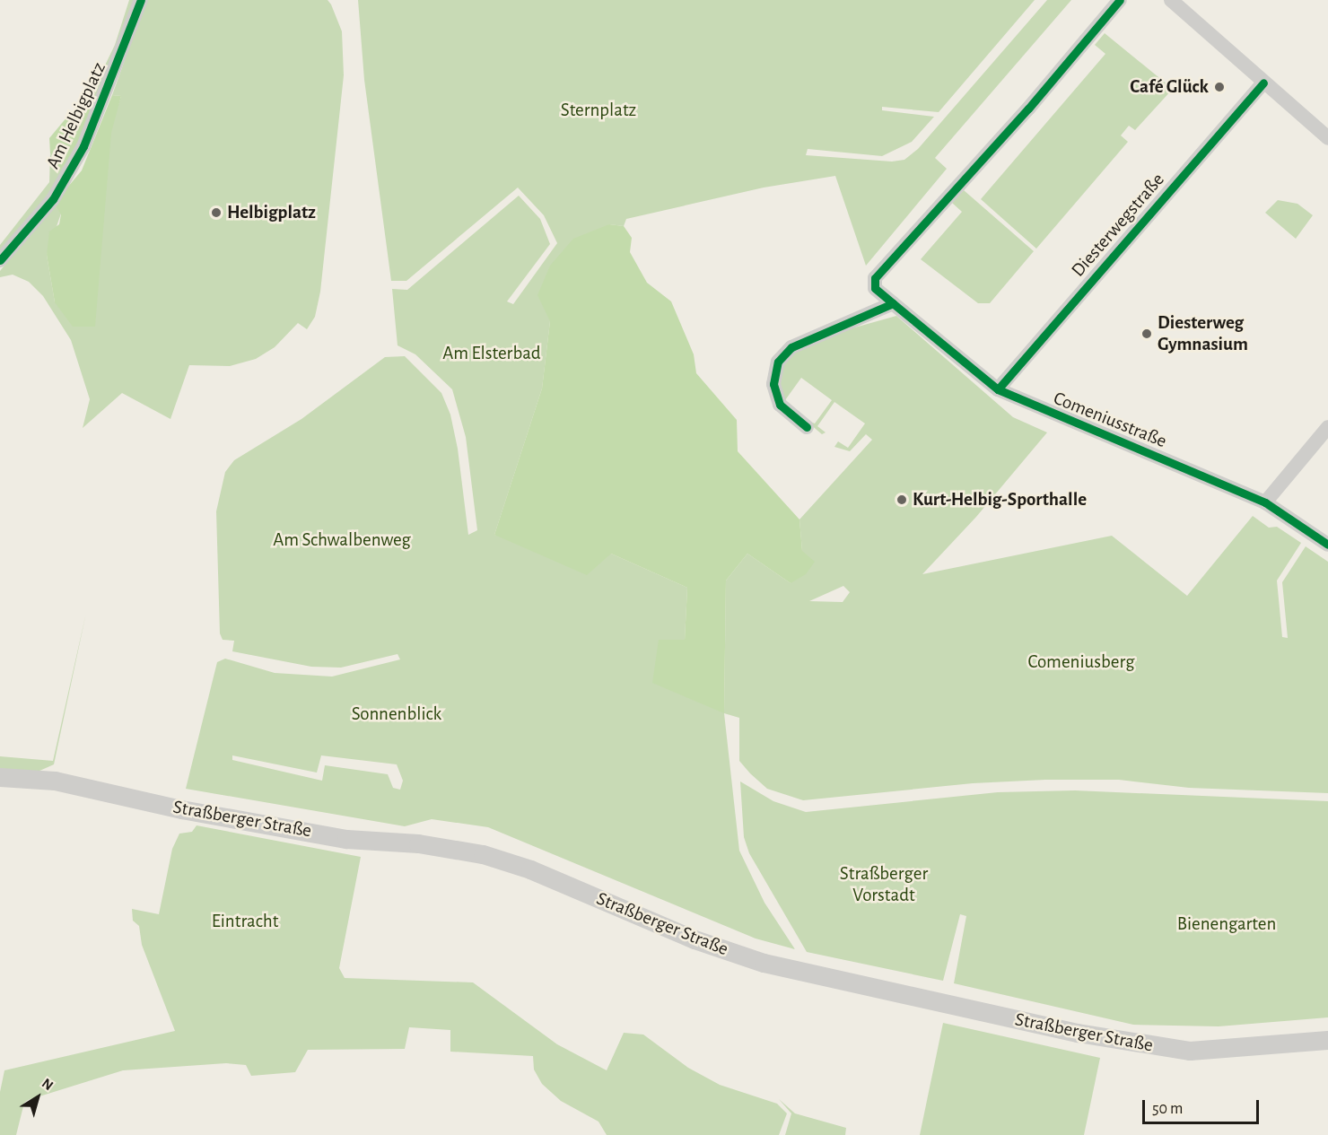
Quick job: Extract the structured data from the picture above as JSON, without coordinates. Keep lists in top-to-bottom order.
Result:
{
  "streets": {
    "main road": ["Straßberger Straße"],
    "street": ["Am Helbigplatz", "Diesterwegstraße", "Comeniusstraße"]
  },
  "crossings": [
    ["Diesterwegstraße", "Comeniusstraße"]
  ],
  "parks": [
    "Sternplatz",
    "Am Elsterbad",
    "Am Schwalbenweg",
    "Comeniusberg",
    "Sonnenblick",
    "Straßberger Vorstadt",
    "Eintracht",
    "Bienengarten"
  ],
  "places": [
    "Café Glück",
    "Helbigplatz",
    "Diesterweg Gymnasium",
    "Kurt-Helbig-Sporthalle"
  ],
  "scale_bar": "50 m",
  "north": "top right"
}
